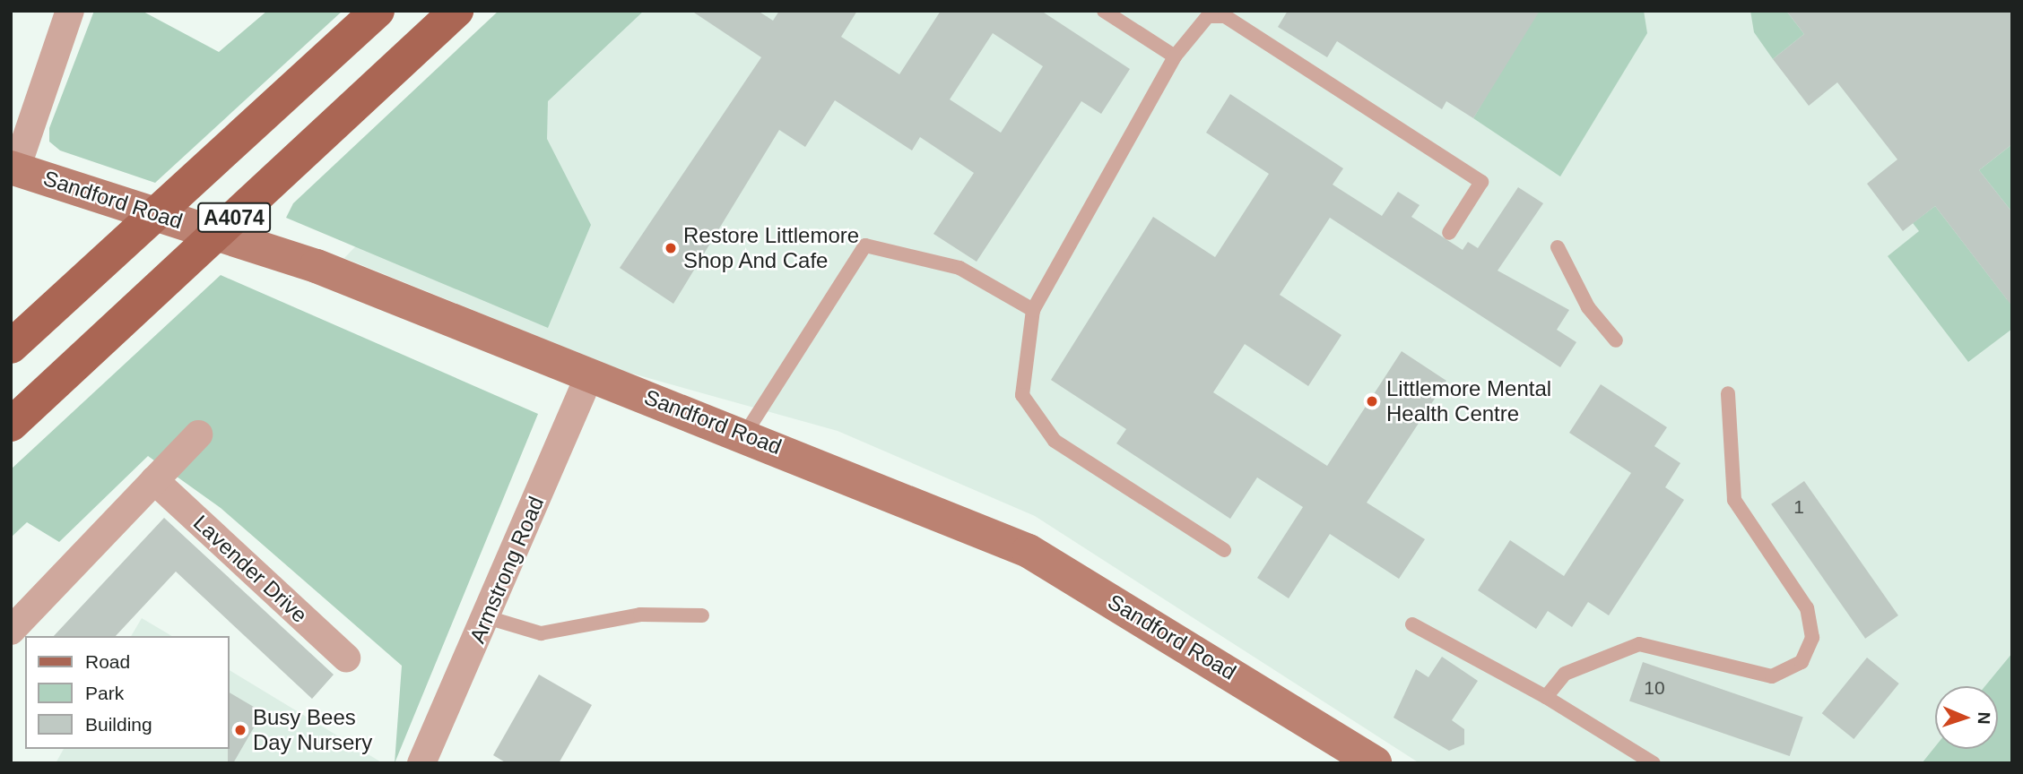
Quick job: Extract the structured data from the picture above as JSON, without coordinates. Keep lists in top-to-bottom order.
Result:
{
  "streets": {
    "main road": ["A4074"],
    "street": ["Sandford Road", "Lavender Drive", "Armstrong Road"]
  },
  "crossings": [
    ["Sandford Road", "Armstrong Road"]
  ],
  "places": ["Restore Littlemore Shop And Cafe", "Littlemore Mental Health Centre", "Busy Bees Day Nursery"],
  "house_numbers": ["1", "10"],
  "legend": ["Road", "Park", "Building"],
  "north": "right"
}
